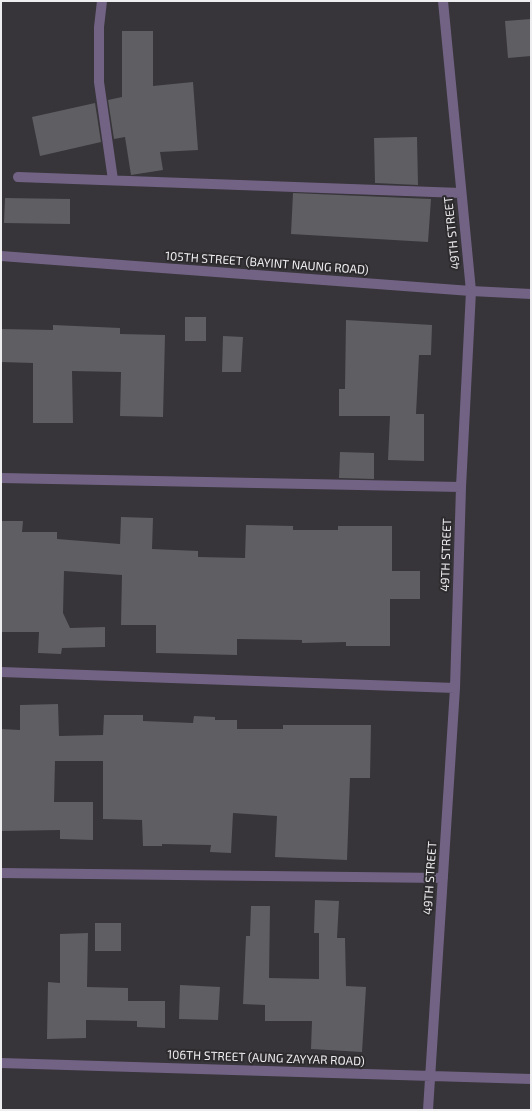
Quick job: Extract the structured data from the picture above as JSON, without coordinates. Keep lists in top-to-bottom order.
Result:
{
  "streets": {
    "street": ["49TH STREET", "105TH STREET (BAYINT NAUNG ROAD)", "106TH STREET (AUNG ZAYYAR ROAD)"]
  },
  "crossings": [
    ["49TH STREET", "105TH STREET (BAYINT NAUNG ROAD)"],
    ["49TH STREET", "106TH STREET (AUNG ZAYYAR ROAD)"]
  ]
}
